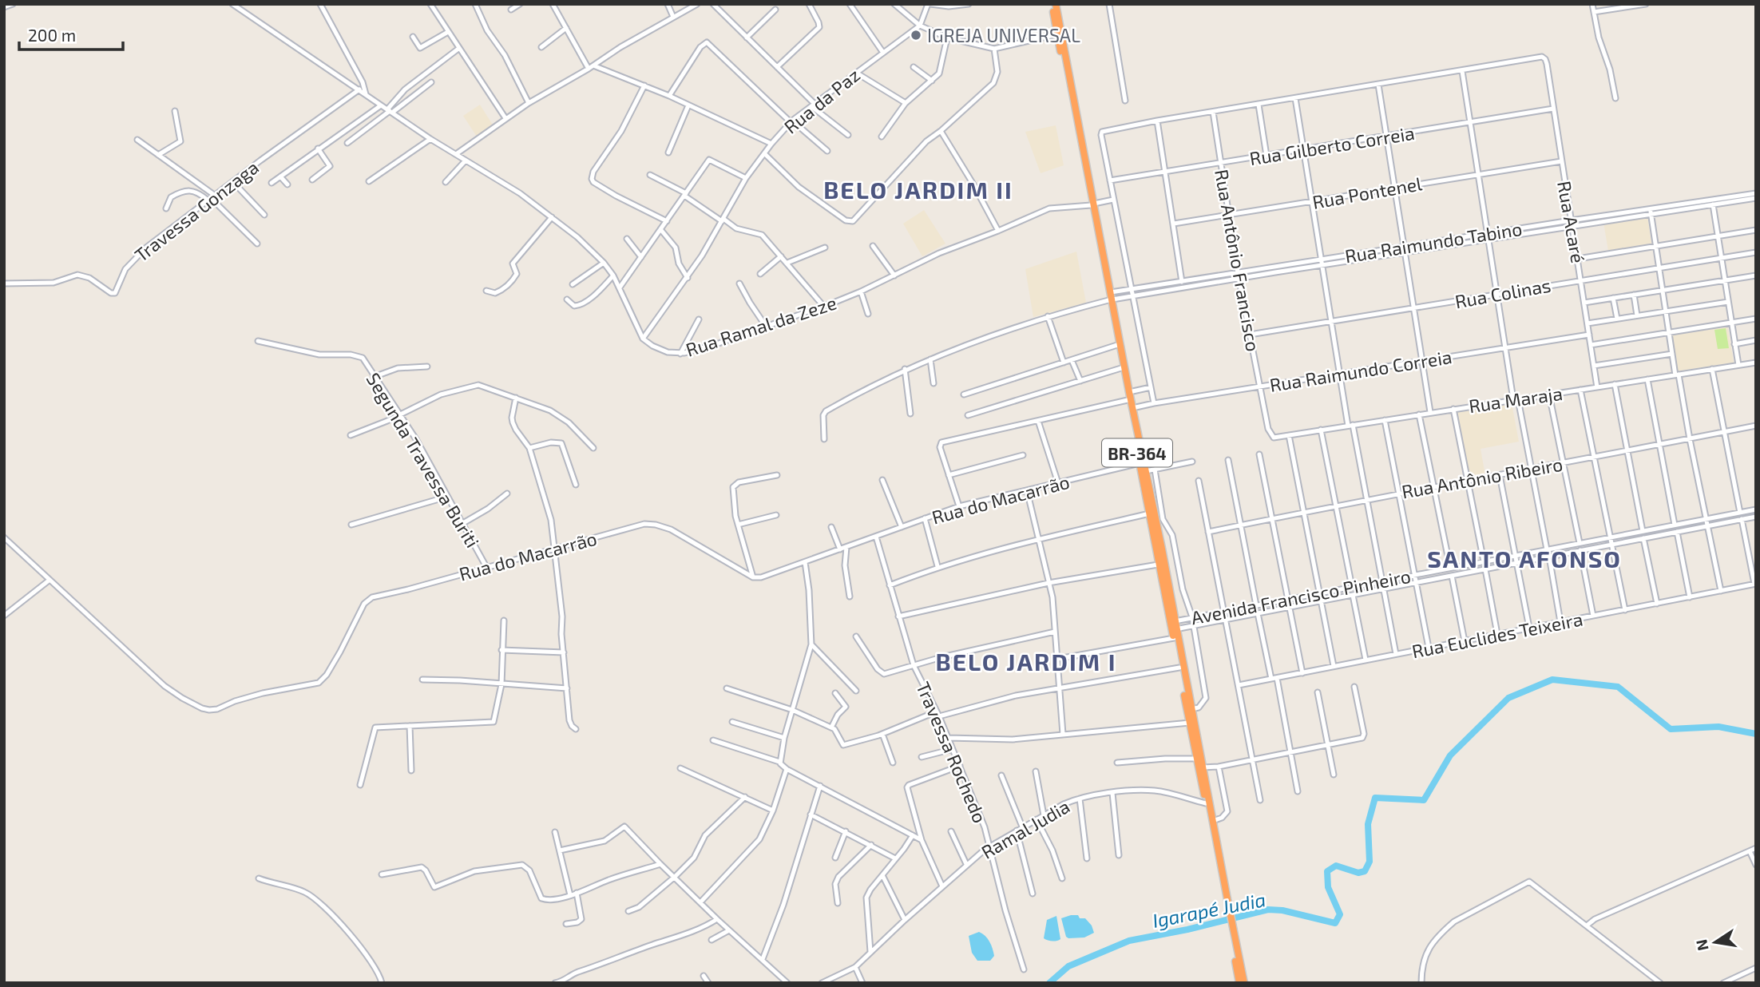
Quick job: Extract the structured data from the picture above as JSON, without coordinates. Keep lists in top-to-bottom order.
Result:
{
  "streets": {
    "highway": ["BR-364"],
    "street": [
      "Rua da Paz",
      "Rua Gilberto Correia",
      "Rua Pontenel",
      "Travessa Gonzaga",
      "Rua Acaré",
      "Rua Raimundo Tabino",
      "Rua Antônio Francisco",
      "Rua Colinas",
      "Rua Ramal da Zeze",
      "Rua Raimundo Correia",
      "Rua Maraja",
      "Segunda Travessa Buriti",
      "Rua Antônio Ribeiro",
      "Rua do Macarrão",
      "Avenida Francisco Pinheiro",
      "Rua Euclides Teixeira",
      "Travessa Rochedo",
      "Ramal Judia"
    ]
  },
  "crossings": [
    ["Rua da Paz", "Rua Ramal da Zeze"],
    ["Rua Gilberto Correia", "Rua Acaré"],
    ["Rua Gilberto Correia", "Rua Antônio Francisco"],
    ["Rua Pontenel", "Rua Acaré"],
    ["Rua Pontenel", "Rua Antônio Francisco"],
    ["Rua Acaré", "Rua Raimundo Tabino"],
    ["Rua Acaré", "Rua Colinas"],
    ["Rua Acaré", "Rua Raimundo Correia"],
    ["Rua Acaré", "Rua Maraja"],
    ["Rua Raimundo Tabino", "Rua Antônio Francisco"],
    ["Rua Raimundo Tabino", "BR-364"],
    ["Rua Antônio Francisco", "Rua Colinas"],
    ["Rua Antônio Francisco", "Rua Raimundo Correia"],
    ["Rua Antônio Francisco", "Rua Maraja"],
    ["Rua Ramal da Zeze", "BR-364"],
    ["Rua Raimundo Correia", "BR-364"],
    ["BR-364", "Rua do Macarrão"],
    ["BR-364", "Avenida Francisco Pinheiro"],
    ["BR-364", "Ramal Judia"],
    ["Segunda Travessa Buriti", "Rua do Macarrão"],
    ["Rua do Macarrão", "Travessa Rochedo"],
    ["Travessa Rochedo", "Ramal Judia"]
  ],
  "districts": ["BELO JARDIM II", "SANTO AFONSO", "BELO JARDIM I"],
  "water": ["Igarapé Judia"],
  "places": ["IGREJA UNIVERSAL"],
  "scale_bar": "200 m",
  "north": "left"
}
